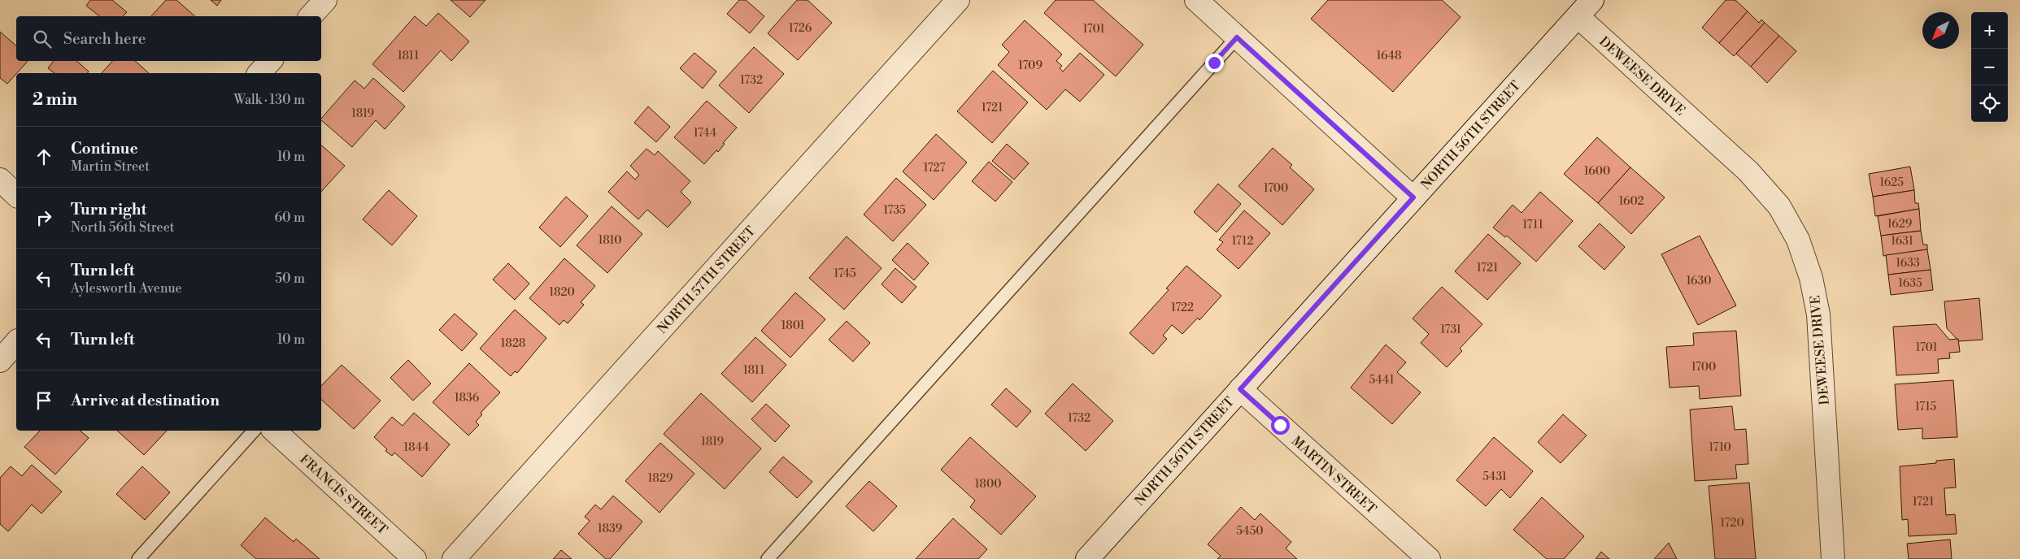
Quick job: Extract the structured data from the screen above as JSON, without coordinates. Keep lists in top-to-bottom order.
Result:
{
  "streets": {
    "street": [
      "DEWEESE DRIVE",
      "NORTH 56TH STREET",
      "NORTH 57TH STREET",
      "MARTIN STREET",
      "FRANCIS STREET"
    ]
  },
  "crossings": [
    ["DEWEESE DRIVE", "NORTH 56TH STREET"],
    ["NORTH 56TH STREET", "MARTIN STREET"]
  ],
  "house_numbers": [
    "1726",
    "1701",
    "1811",
    "1648",
    "1709",
    "1732",
    "1721",
    "1819",
    "1744",
    "1727",
    "1600",
    "1625",
    "1700",
    "1602",
    "1735",
    "1629",
    "1711",
    "1810",
    "1712",
    "1631",
    "1633",
    "1721",
    "1745",
    "1630",
    "1635",
    "1820",
    "1722",
    "1801",
    "1731",
    "1828",
    "1701",
    "1700",
    "1811",
    "5441",
    "1836",
    "1715",
    "1732",
    "1819",
    "1844",
    "1710",
    "5431",
    "1829",
    "1800",
    "1721",
    "1720",
    "1839",
    "5450"
  ],
  "north": "bottom left",
  "page": {
    "map_buttons": ["+", "−"],
    "search": "Search here",
    "heading": ["2 min", "Walk · 130 m"],
    "list": [
      ["Continue", "Martin Street", "10 m"],
      ["Turn right", "North 56th Street", "60 m"],
      ["Turn left", "Aylesworth Avenue", "50 m"],
      ["Turn left", "10 m"],
      "Arrive at destination"
    ]
  }
}
